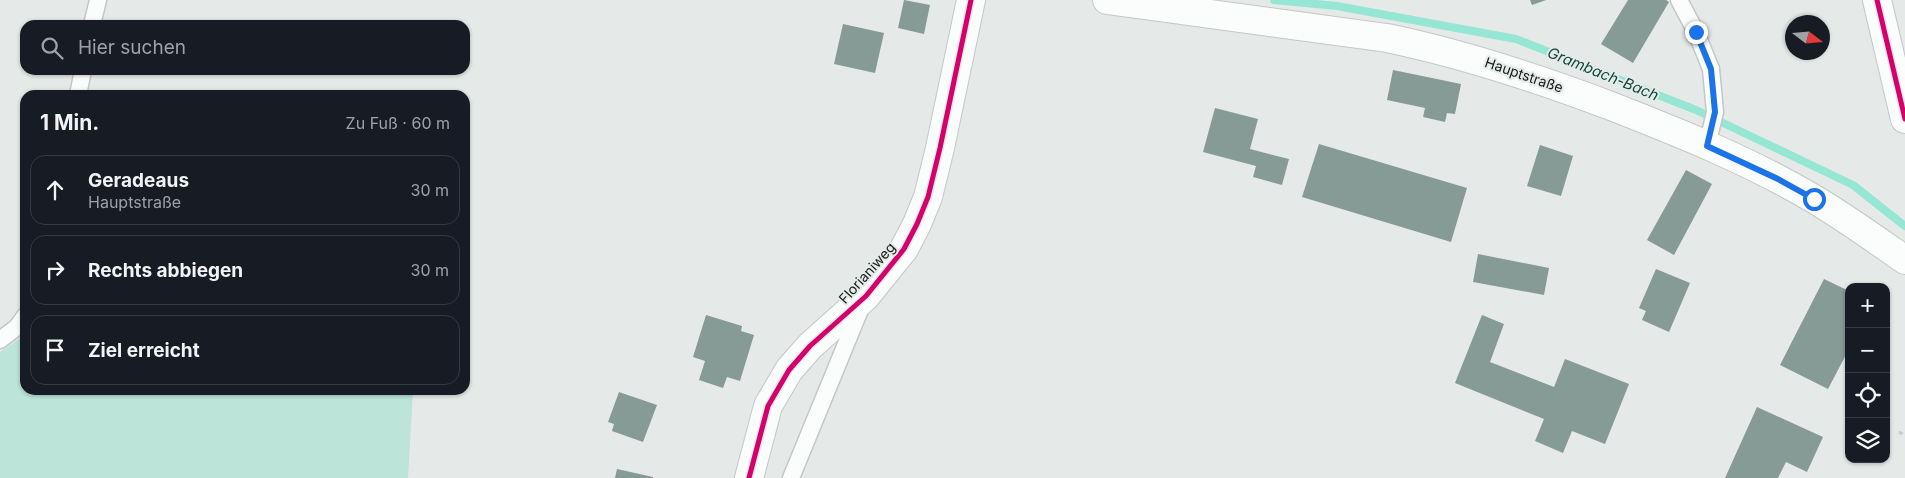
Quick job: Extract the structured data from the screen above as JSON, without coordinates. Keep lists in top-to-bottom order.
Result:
{
  "streets": {
    "main road": ["Hauptstraße", "Florianiweg"]
  },
  "water": ["Grambach-Bach"],
  "north": "right",
  "page": {
    "search": "Hier suchen",
    "heading": ["1 Min.", "Zu Fuß · 60 m"],
    "list": [
      ["Geradeaus", "Hauptstraße", "30 m"],
      ["Rechts abbiegen", "30 m"],
      "Ziel erreicht"
    ],
    "map_buttons": ["+", "−"]
  }
}
